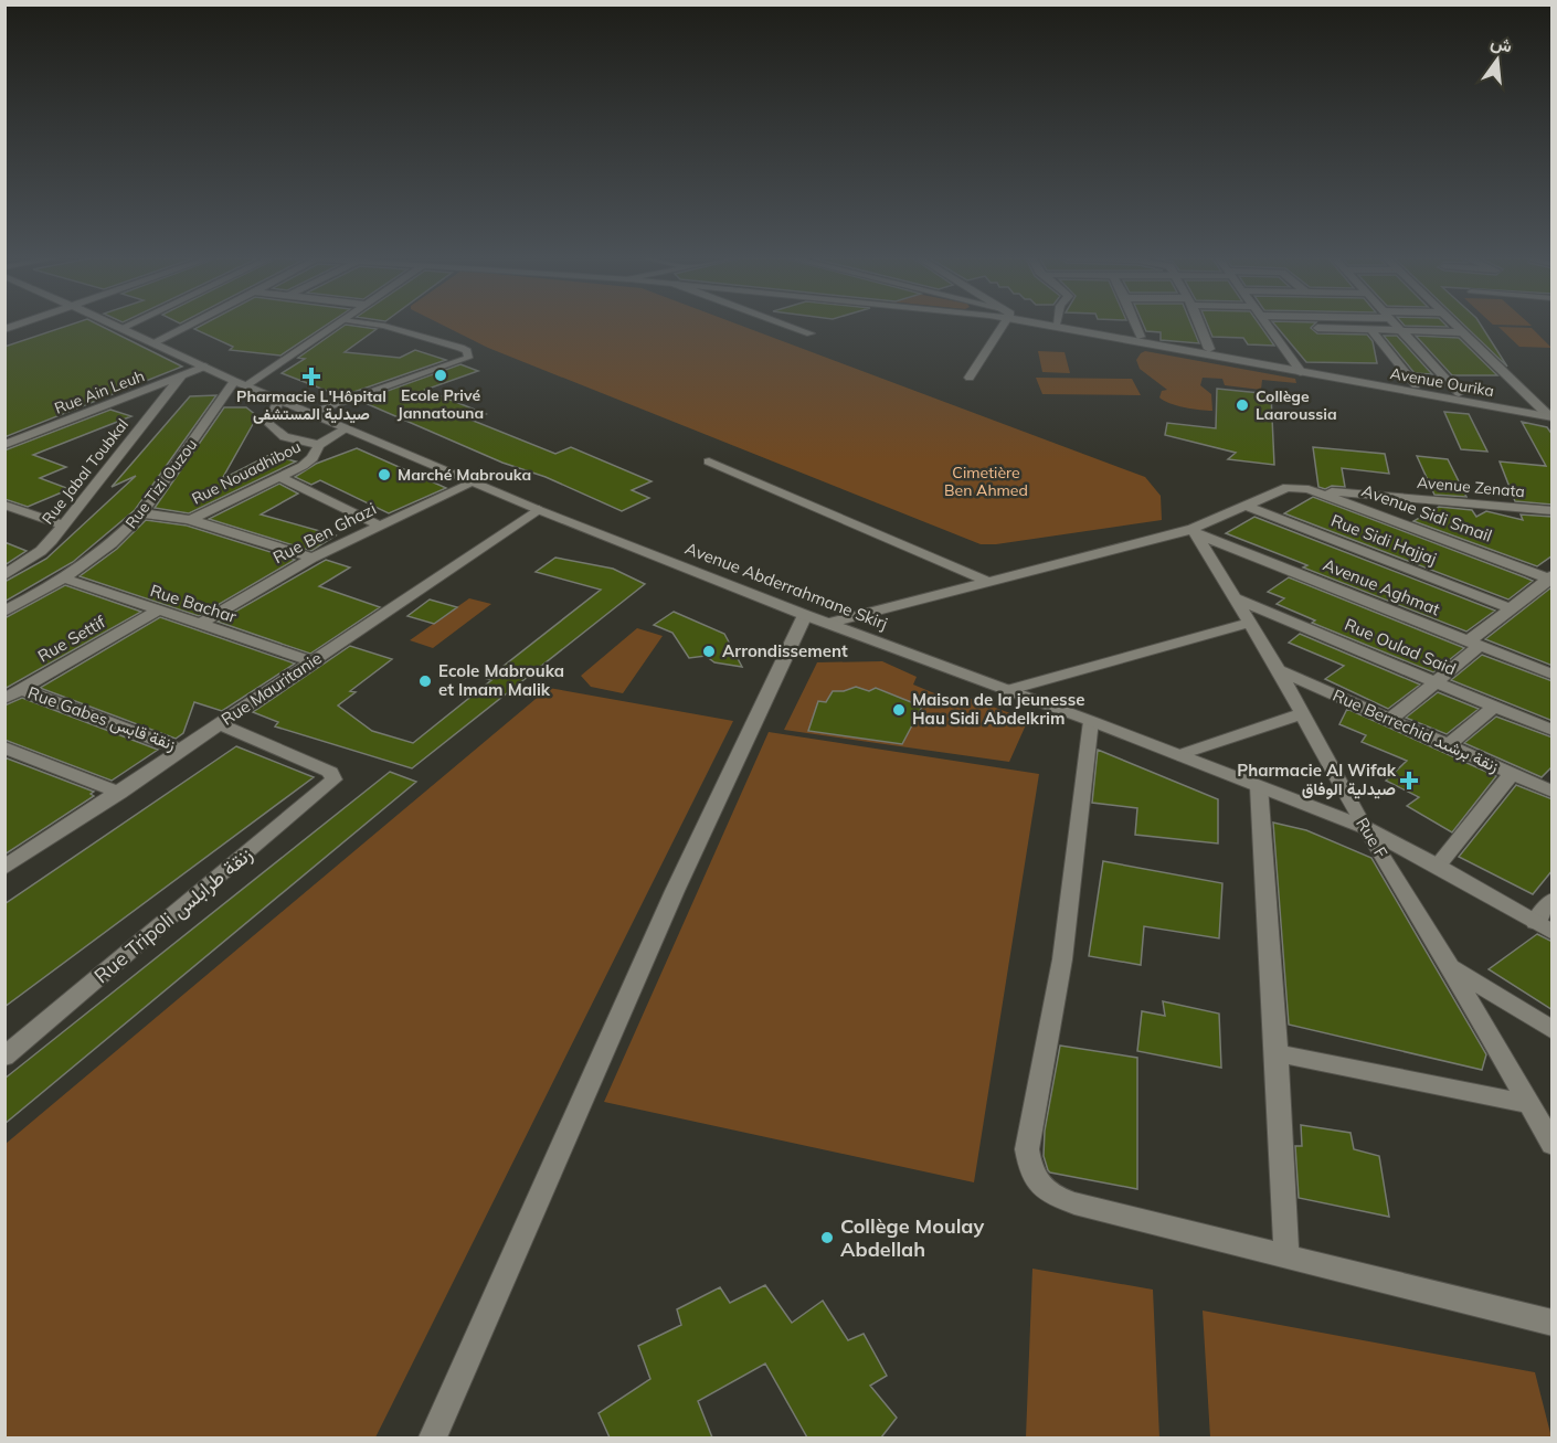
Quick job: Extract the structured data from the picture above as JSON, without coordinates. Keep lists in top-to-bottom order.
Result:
{
  "streets": {
    "street": [
      "Avenue Ourika",
      "Rue Ain Leuh",
      "Rue Jabal Toubkal",
      "Rue Nouadhibou",
      "Rue Tizi Ouzou",
      "Avenue Zenata",
      "Avenue Sidi Smail",
      "Rue Ben Ghazi",
      "Rue Sidi Hajjaj",
      "Avenue Abderrahmane Skirj",
      "Avenue Aghmat",
      "Rue Bachar",
      "Rue Settif",
      "Rue Oulad Said",
      "Rue Mauritanie",
      "Rue Gabes زنقة قابس",
      "Rue Berrechid زنقة برشىد",
      "Rue F",
      "Rue Tripoli زنقة طرابلس"
    ]
  },
  "crossings": [
    ["Rue Ain Leuh", "Rue Jabal Toubkal"],
    ["Rue Ain Leuh", "Avenue Abderrahmane Skirj"],
    ["Rue Nouadhibou", "Avenue Abderrahmane Skirj"],
    ["Rue Tizi Ouzou", "Avenue Abderrahmane Skirj"],
    ["Rue Tizi Ouzou", "Rue Bachar"],
    ["Avenue Zenata", "Avenue Sidi Smail"],
    ["Avenue Sidi Smail", "Rue Sidi Hajjaj"],
    ["Rue Ben Ghazi", "Avenue Abderrahmane Skirj"],
    ["Rue Ben Ghazi", "Rue Bachar"],
    ["Avenue Abderrahmane Skirj", "Rue Mauritanie"],
    ["Avenue Abderrahmane Skirj", "Rue F"],
    ["Avenue Aghmat", "Rue F"],
    ["Rue Bachar", "Rue Settif"],
    ["Rue Bachar", "Rue Mauritanie"],
    ["Rue Settif", "Rue Gabes زنقة قابس"],
    ["Rue Oulad Said", "Rue F"],
    ["Rue Mauritanie", "Rue Gabes زنقة قابس"],
    ["Rue Mauritanie", "Rue Tripoli زنقة طرابلس"],
    ["Rue Berrechid زنقة برشىد", "Rue F"]
  ],
  "parks": ["Cimetière Ben Ahmed"],
  "places": {
    "other": [
      "Ecole Privé Jannatouna",
      "Collège Laaroussia",
      "Marché Mabrouka",
      "Arrondissement",
      "Ecole Mabrouka et Imam Malik",
      "Maison de la jeunesse Hau Sidi Abdelkrim",
      "Collège Moulay Abdellah"
    ],
    "health": ["Pharmacie L'Hôpital صيدلية المستشفى", "Pharmacie Al Wifak صيدلية الوفاق"]
  },
  "north": "top"
}
